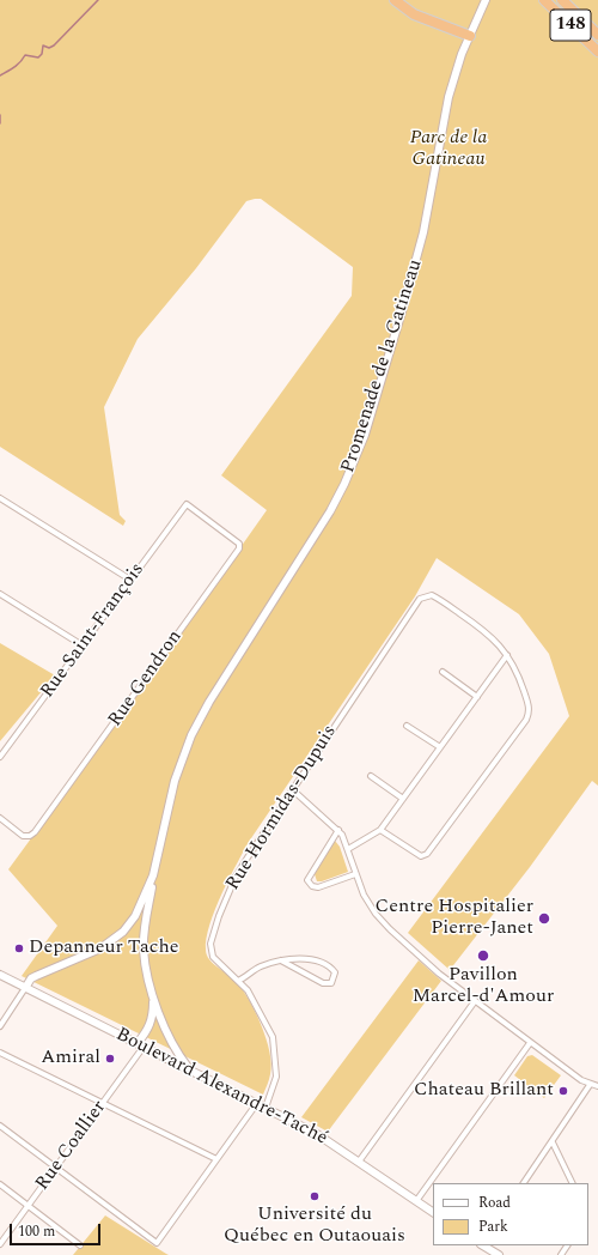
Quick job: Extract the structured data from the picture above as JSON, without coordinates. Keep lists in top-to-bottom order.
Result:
{
  "streets": {
    "highway": ["148"],
    "street": [
      "Promenade de la Gatineau",
      "Rue Saint-François",
      "Rue Gendron",
      "Rue Hormidas-Dupuis",
      "Boulevard Alexandre-Taché",
      "Rue Coallier"
    ]
  },
  "crossings": [
    ["Promenade de la Gatineau", "Boulevard Alexandre-Taché"],
    ["Promenade de la Gatineau", "Rue Coallier"],
    ["Rue Saint-François", "Rue Gendron"],
    ["Rue Hormidas-Dupuis", "Boulevard Alexandre-Taché"],
    ["Boulevard Alexandre-Taché", "Rue Coallier"]
  ],
  "parks": ["Parc de la Gatineau"],
  "places": [
    "Centre Hospitalier Pierre-Janet",
    "Depanneur Tache",
    "Pavillon Marcel-d'Amour",
    "Amiral",
    "Chateau Brillant",
    "Université du Québec en Outaouais"
  ],
  "legend": ["Road", "Park"],
  "scale_bar": "100 m"
}
